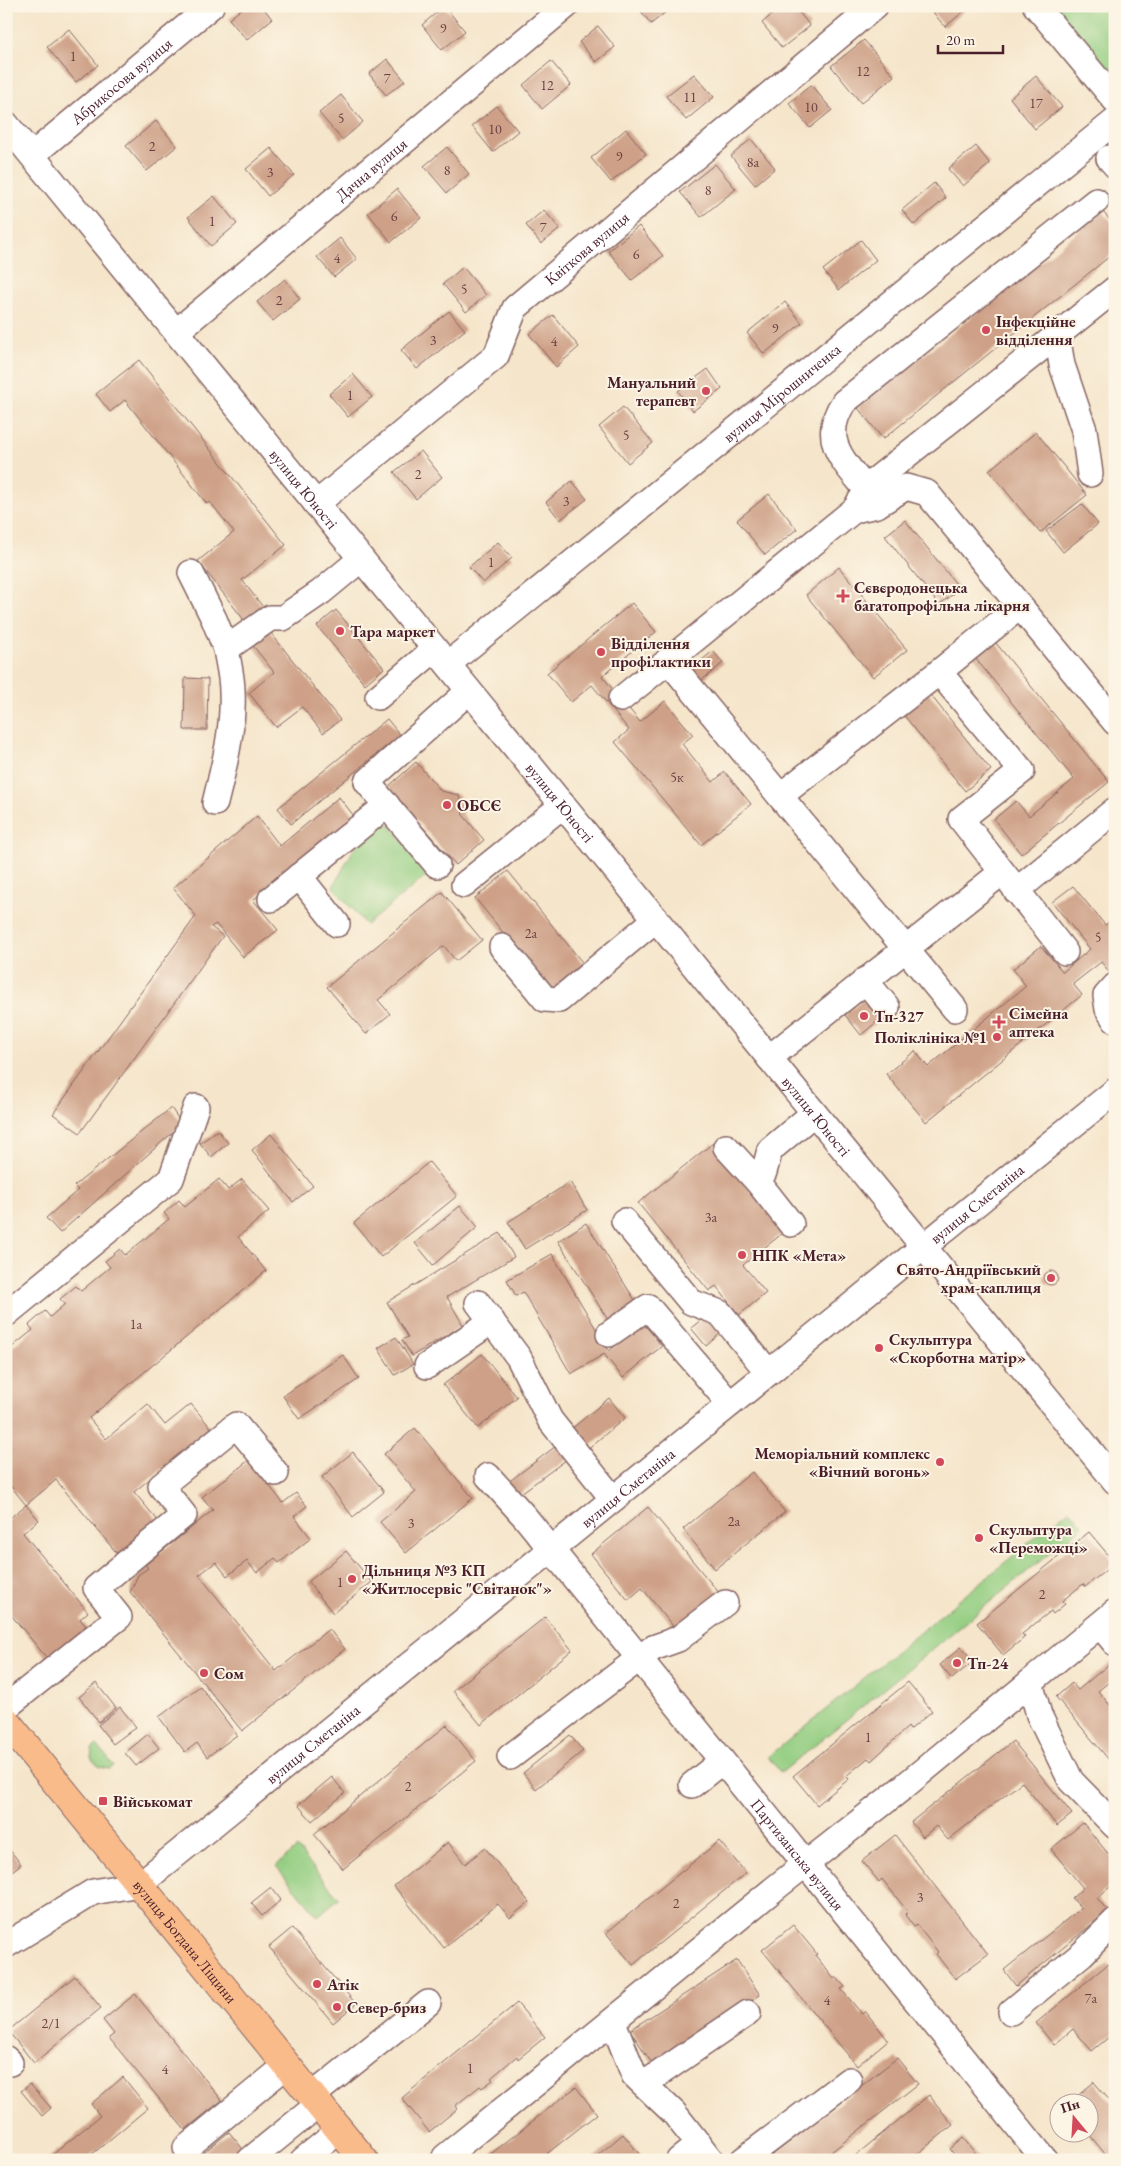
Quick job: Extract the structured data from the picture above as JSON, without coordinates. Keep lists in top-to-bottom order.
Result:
{
  "streets": {
    "main road": ["вулиця Богдана Ліщини"],
    "street": [
      "Абрикосова вулиця",
      "Дачна вулиця",
      "Квіткова вулиця",
      "вулиця Мірошниченка",
      "вулиця Юності",
      "вулиця Сметаніна",
      "Партизанська вулиця"
    ]
  },
  "crossings": [
    ["Абрикосова вулиця", "вулиця Юності"],
    ["Дачна вулиця", "вулиця Юності"],
    ["Квіткова вулиця", "вулиця Юності"],
    ["вулиця Мірошниченка", "вулиця Юності"],
    ["вулиця Юності", "вулиця Сметаніна"],
    ["вулиця Сметаніна", "Партизанська вулиця"],
    ["вулиця Сметаніна", "вулиця Богдана Ліщини"]
  ],
  "places": {
    "other": [
      "Інфекційне відділення",
      "Мануальний терапевт",
      "Тара маркет",
      "Відділення профілактики",
      "ОБСЄ",
      "Тп-327",
      "Поліклініка №1",
      "НПК «Мета»",
      "Свято-Андріївський храм-каплиця",
      "Скульптура «Скорботна матір»",
      "Меморіальний комплекс «Вічний вогонь»",
      "Скульптура «Переможці»",
      "Дільниця №3 КП «Житлосервіс \"Світанок\"»",
      "Тп-24",
      "Сом",
      "Атік",
      "Север-бриз"
    ],
    "health": ["Сєвєродонецька багатопрофільна лікарня", "Сімейна аптека"],
    "transit": ["Військомат"]
  },
  "house_numbers": [
    "9",
    "1",
    "12",
    "7",
    "12",
    "11",
    "17",
    "10",
    "5",
    "10",
    "2",
    "9",
    "8а",
    "8",
    "3",
    "8",
    "6",
    "1",
    "7",
    "6",
    "4",
    "5",
    "2",
    "9",
    "3",
    "4",
    "1",
    "5",
    "2",
    "3",
    "1",
    "5к",
    "2а",
    "5",
    "3а",
    "1а",
    "2а",
    "3",
    "1",
    "2",
    "1",
    "2",
    "3",
    "2",
    "7а",
    "4",
    "2/1",
    "1",
    "4"
  ],
  "scale_bar": "20 m",
  "north": "top"
}
